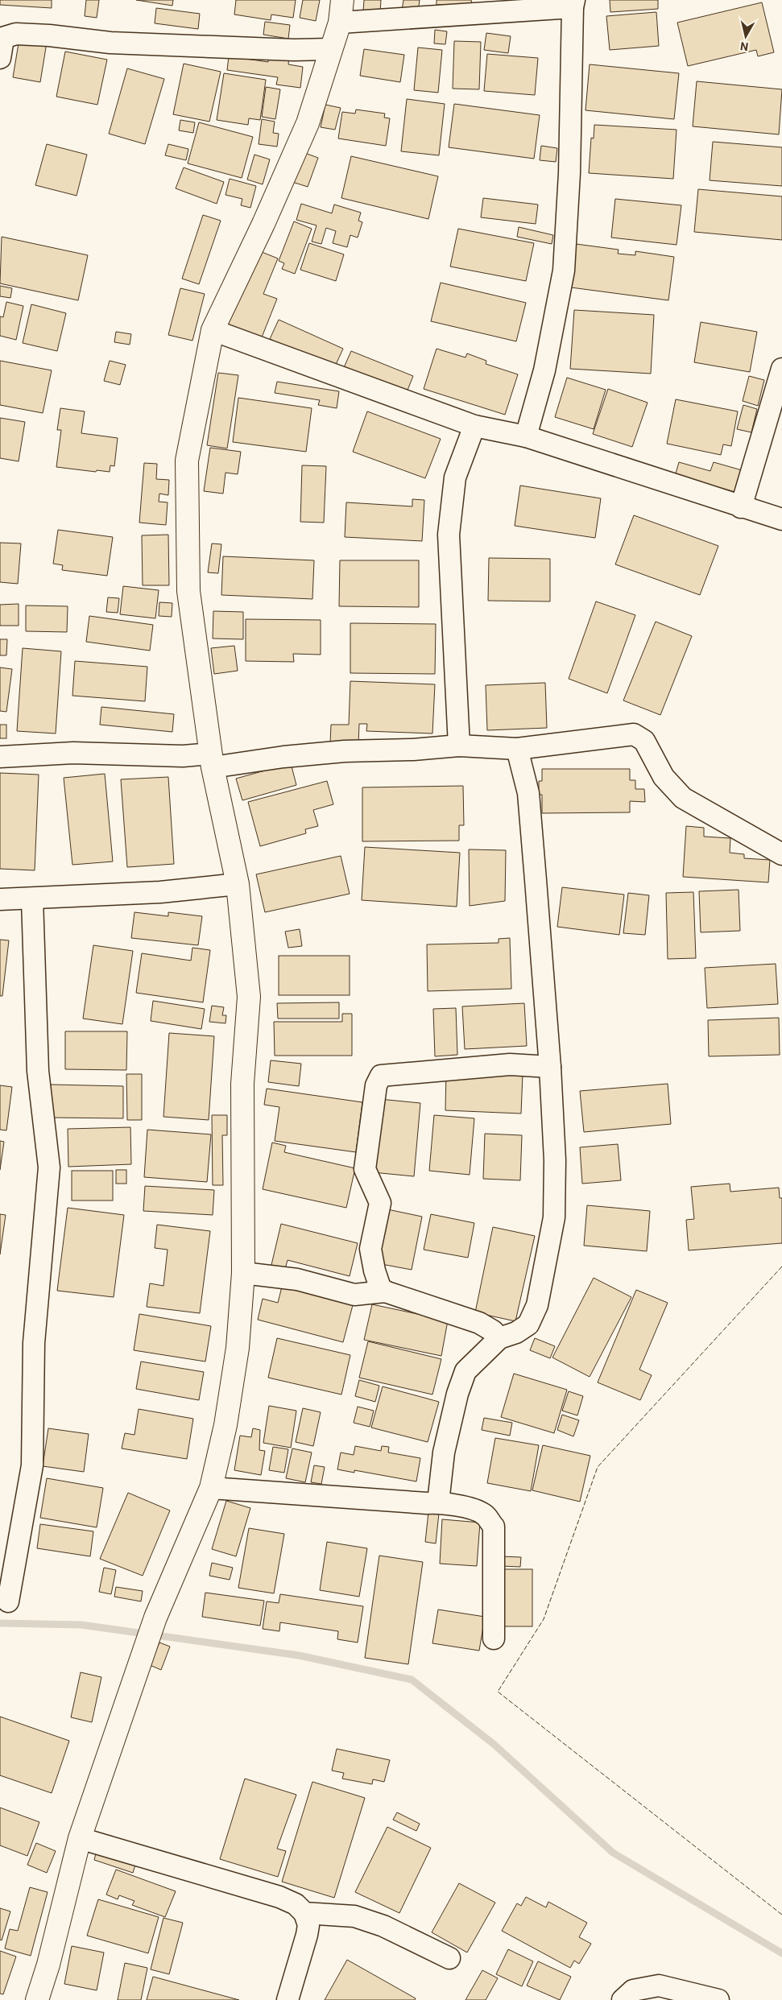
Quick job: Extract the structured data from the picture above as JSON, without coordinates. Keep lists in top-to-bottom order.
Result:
{
  "north": "bottom"
}
